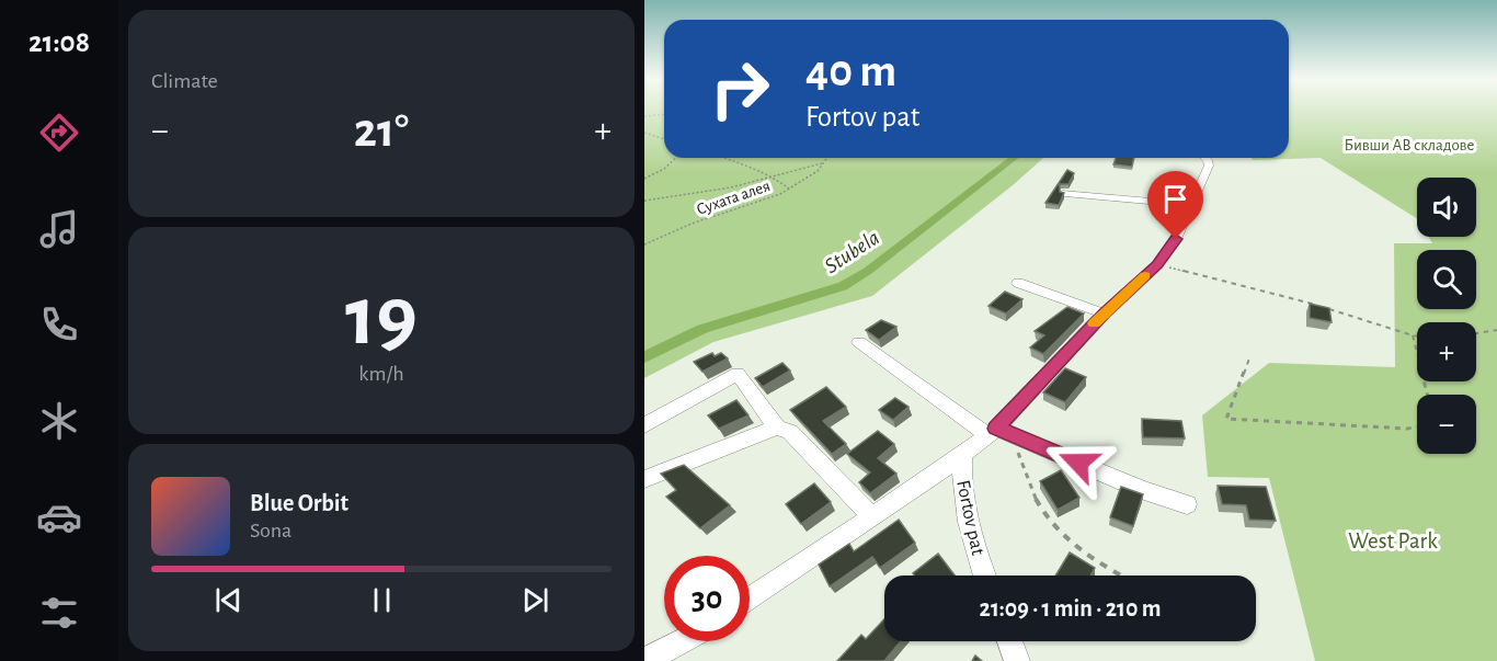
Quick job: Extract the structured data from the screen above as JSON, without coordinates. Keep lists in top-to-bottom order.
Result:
{
  "streets": {
    "street": ["Fortov pat"],
    "path": ["Сухата алея"]
  },
  "water": ["Stubela"],
  "parks": ["Бивши АВ складове", "West Park"],
  "page": {
    "tabs": "21:08",
    "tile": [
      "Climate",
      ["19", "km/h"]
    ],
    "turn": ["40 m", "Fortov pat"],
    "heat": ["−", "21°", "+"],
    "map_buttons": ["+", "−"],
    "song": ["Blue Orbit", "Sona"],
    "limit": "30",
    "trip": "21:09 · 1 min · 210 m"
  }
}
